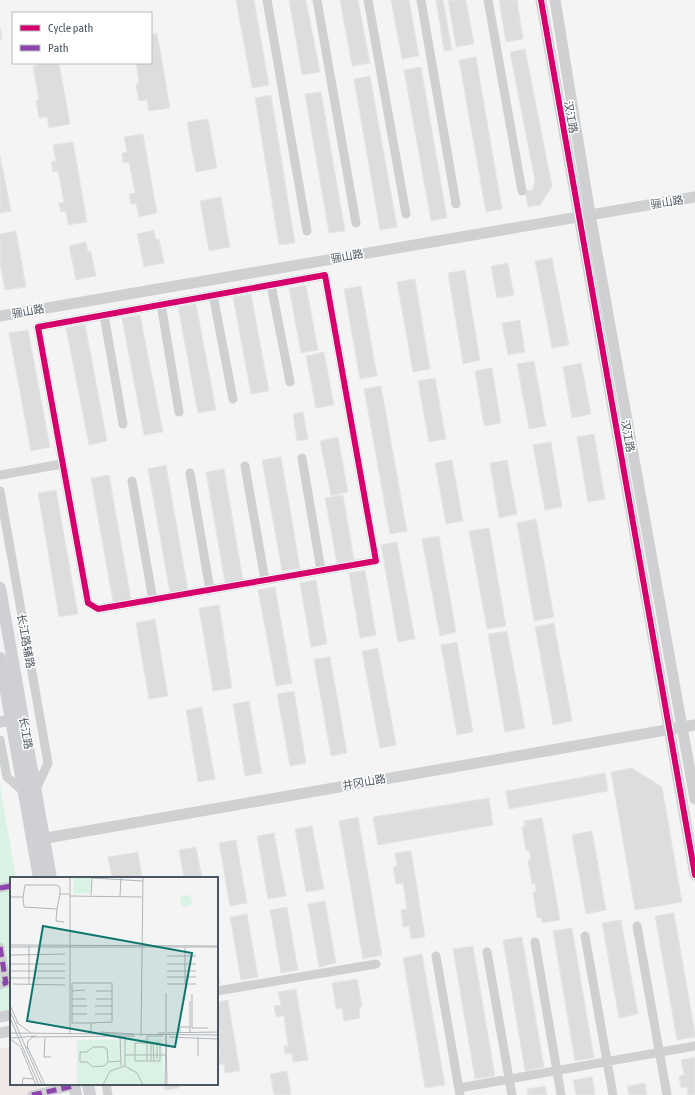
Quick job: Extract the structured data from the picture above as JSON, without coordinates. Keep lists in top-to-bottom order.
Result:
{
  "streets": {
    "main road": ["长江路"],
    "street": [
      "汉江路",
      "骊山路",
      "长江路辅路",
      "井冈山路"
    ]
  },
  "crossings": [
    ["汉江路", "骊山路"],
    ["汉江路", "井冈山路"],
    ["长江路辅路", "长江路"],
    ["长江路", "井冈山路"]
  ],
  "legend": ["Cycle path", "Path"]
}
